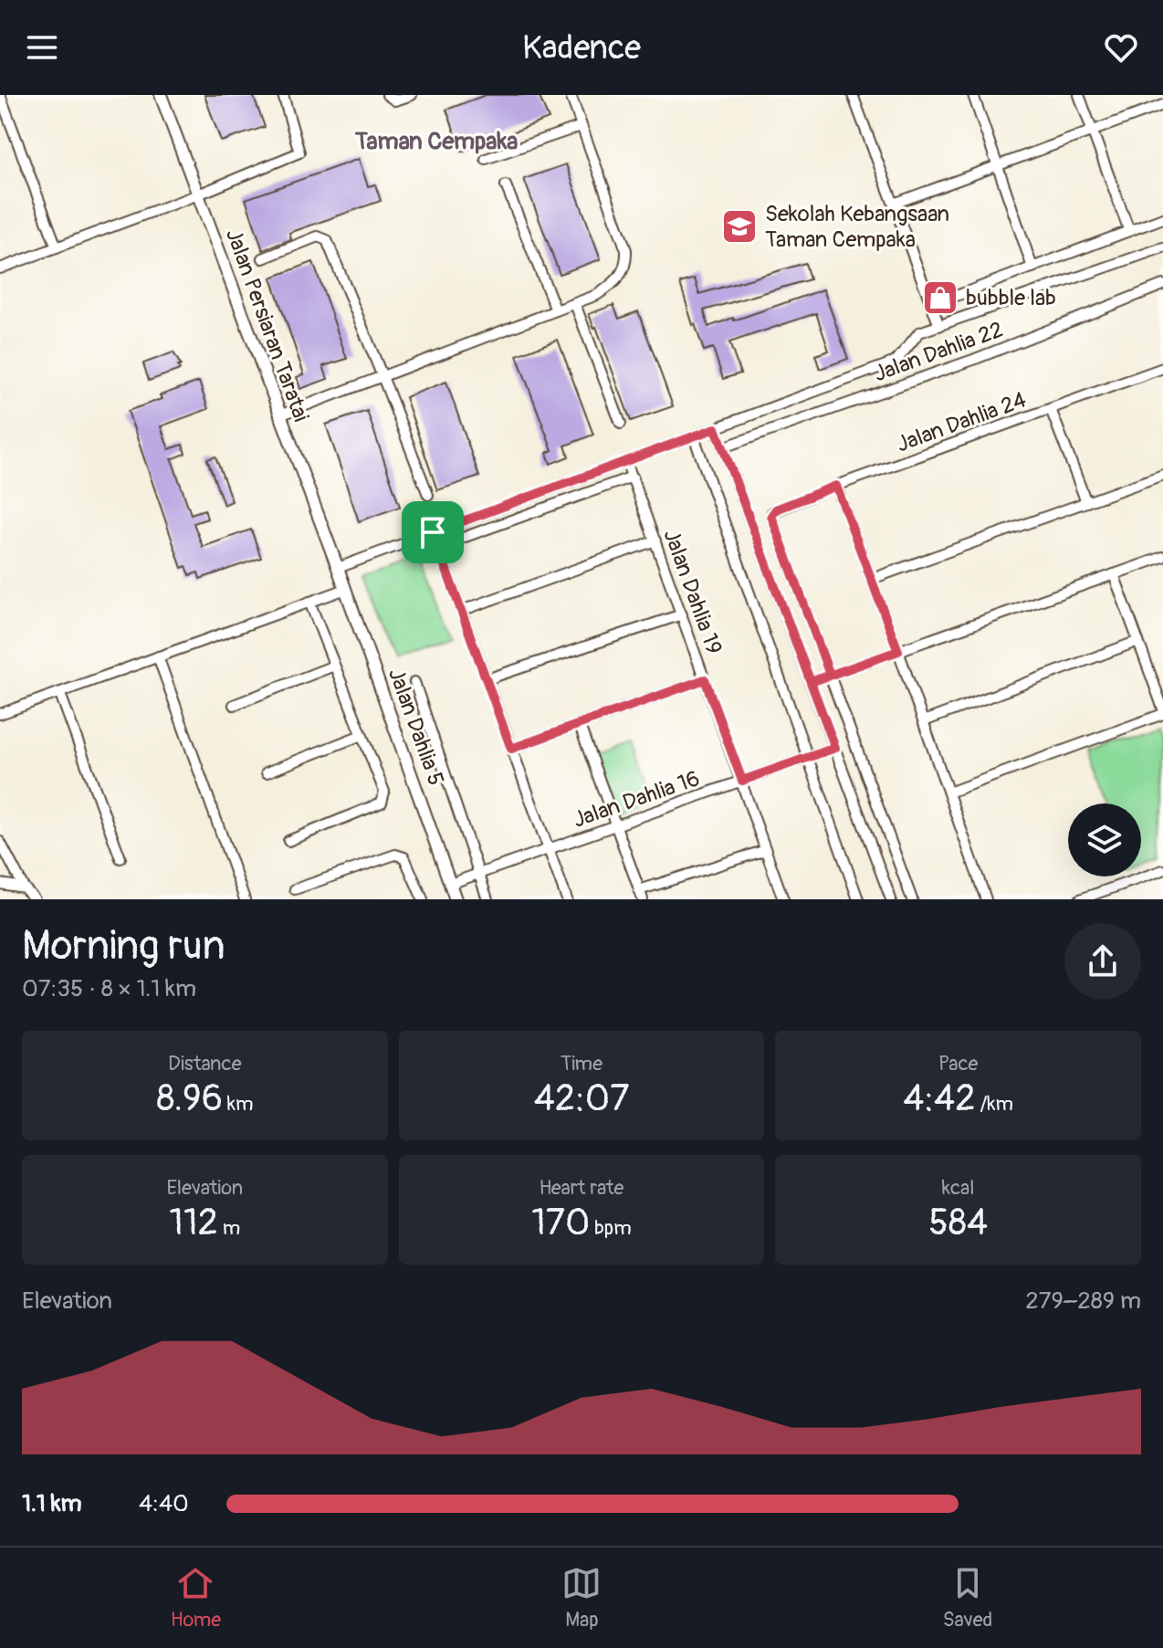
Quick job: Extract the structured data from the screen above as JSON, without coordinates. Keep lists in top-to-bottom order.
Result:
{
  "streets": {
    "street": [
      "Jalan Persiaran Taratai",
      "Jalan Dahlia 22",
      "Jalan Dahlia 24",
      "Jalan Dahlia 19",
      "Jalan Dahlia 5",
      "Jalan Dahlia 16"
    ]
  },
  "crossings": [
    ["Jalan Persiaran Taratai", "Jalan Dahlia 5"],
    ["Jalan Dahlia 19", "Jalan Dahlia 16"],
    ["Jalan Dahlia 5", "Jalan Dahlia 16"]
  ],
  "districts": ["Taman Cempaka"],
  "places": {
    "school or university": ["Sekolah Kebangsaan Taman Cempaka"],
    "shop": ["bubble lab"]
  },
  "page": {
    "header": "Kadence",
    "heading": ["Morning run", "07:35 · 8 × 1.1 km"],
    "stats": [
      ["Distance", "8.96 km"],
      ["Time", "42:07"],
      ["Pace", "4:42 /km"],
      ["Elevation", "112 m"],
      ["Heart rate", "170 bpm"],
      ["kcal", "584"]
    ],
    "chart": ["Elevation", "279–289 m"],
    "list": [
      {
        "name": "1.1 km",
        "note": "4:40"
      }
    ],
    "tabs": ["Home", "Map", "Saved"]
  }
}
